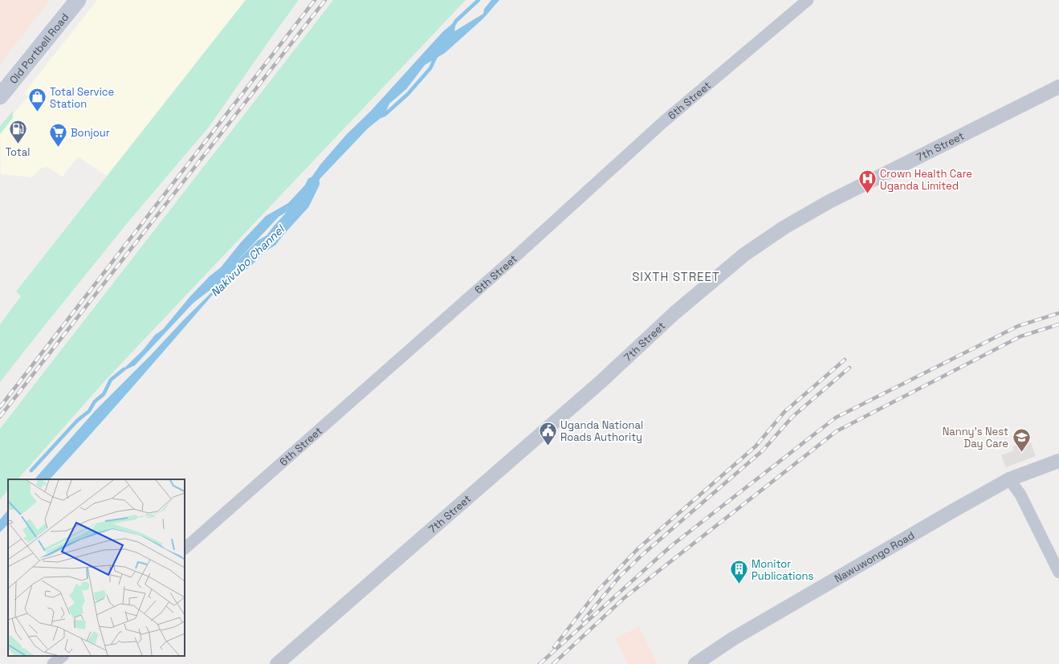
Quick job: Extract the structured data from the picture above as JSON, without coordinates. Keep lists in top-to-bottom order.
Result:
{
  "streets": {
    "main road": ["Old Portbell Road"],
    "street": ["6th Street", "7th Street", "Nawuwongo Road"]
  },
  "districts": ["SIXTH STREET"],
  "water": ["Nakivubo Channel"],
  "places": {
    "shop": ["Total Service Station"],
    "fuel station": ["Total"],
    "supermarket": ["Bonjour"],
    "hospital": ["Crown Health Care Uganda Limited"],
    "public building": ["Uganda National Roads Authority"],
    "school or university": ["Nanny's Nest Day Care"],
    "building": ["Monitor Publications"]
  }
}
